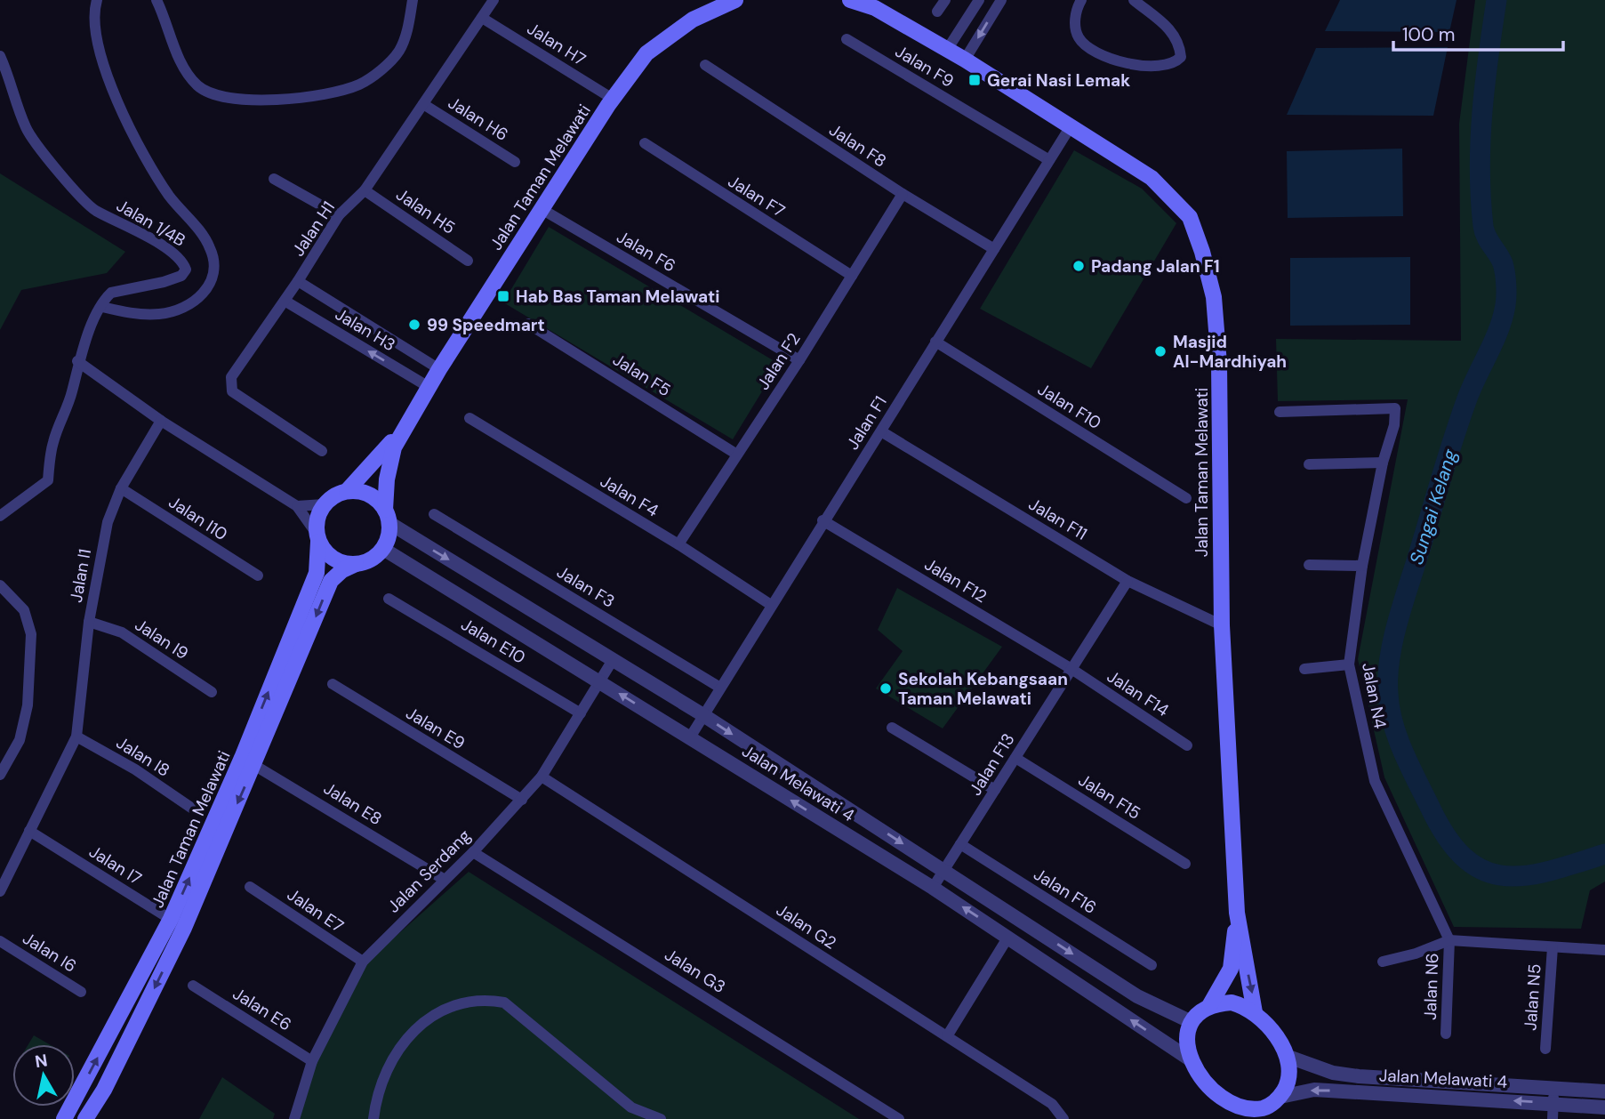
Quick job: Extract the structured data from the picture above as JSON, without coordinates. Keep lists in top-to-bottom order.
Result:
{
  "streets": {
    "main road": ["Jalan Taman Melawati"],
    "street": [
      "Jalan H7",
      "Jalan F9",
      "Jalan H6",
      "Jalan F8",
      "Jalan F7",
      "Jalan H5",
      "Jalan 1/4B",
      "Jalan H1",
      "Jalan F6",
      "Jalan H3",
      "Jalan F2",
      "Jalan F5",
      "Jalan F10",
      "Jalan F1",
      "Jalan F4",
      "Jalan I10",
      "Jalan F11",
      "Jalan I1",
      "Jalan F12",
      "Jalan F3",
      "Jalan I9",
      "Jalan E10",
      "Jalan F14",
      "Jalan N4",
      "Jalan E9",
      "Jalan I8",
      "Jalan F13",
      "Jalan Melawati 4",
      "Jalan F15",
      "Jalan E8",
      "Jalan I7",
      "Jalan Serdang",
      "Jalan F16",
      "Jalan E7",
      "Jalan G2",
      "Jalan I6",
      "Jalan G3",
      "Jalan N6",
      "Jalan N5",
      "Jalan E6"
    ]
  },
  "crossings": [
    ["Jalan H7", "Jalan Taman Melawati"],
    ["Jalan H7", "Jalan H1"],
    ["Jalan F9", "Jalan F1"],
    ["Jalan H6", "Jalan H1"],
    ["Jalan F8", "Jalan F2"],
    ["Jalan F8", "Jalan F1"],
    ["Jalan Taman Melawati", "Jalan F6"],
    ["Jalan Taman Melawati", "Jalan H3"],
    ["Jalan Taman Melawati", "Jalan F1"],
    ["Jalan Taman Melawati", "Jalan F11"],
    ["Jalan Taman Melawati", "Jalan Melawati 4"],
    ["Jalan Taman Melawati", "Jalan E8"],
    ["Jalan Taman Melawati", "Jalan I7"],
    ["Jalan F7", "Jalan F2"],
    ["Jalan H5", "Jalan H1"],
    ["Jalan H1", "Jalan H3"],
    ["Jalan F6", "Jalan F2"],
    ["Jalan F2", "Jalan F5"],
    ["Jalan F2", "Jalan F4"],
    ["Jalan F10", "Jalan F1"],
    ["Jalan F1", "Jalan F4"],
    ["Jalan F1", "Jalan F11"],
    ["Jalan F1", "Jalan F12"],
    ["Jalan F1", "Jalan F3"],
    ["Jalan F1", "Jalan Melawati 4"],
    ["Jalan I10", "Jalan I1"],
    ["Jalan F11", "Jalan F13"],
    ["Jalan I1", "Jalan I9"],
    ["Jalan I1", "Jalan I8"],
    ["Jalan I1", "Jalan I7"],
    ["Jalan F12", "Jalan F14"],
    ["Jalan F12", "Jalan F13"],
    ["Jalan E10", "Jalan Serdang"],
    ["Jalan F14", "Jalan F13"],
    ["Jalan N4", "Jalan N6"],
    ["Jalan E9", "Jalan Serdang"],
    ["Jalan F13", "Jalan Melawati 4"],
    ["Jalan F13", "Jalan F15"],
    ["Jalan F13", "Jalan F16"],
    ["Jalan Melawati 4", "Jalan Serdang"],
    ["Jalan E8", "Jalan Serdang"],
    ["Jalan Serdang", "Jalan E7"],
    ["Jalan Serdang", "Jalan G2"],
    ["Jalan Serdang", "Jalan G3"],
    ["Jalan Serdang", "Jalan E6"]
  ],
  "water": ["Sungai Kelang"],
  "places": {
    "transit": ["Gerai Nasi Lemak", "Hab Bas Taman Melawati"],
    "other": [
      "Padang Jalan F1",
      "99 Speedmart",
      "Masjid Al-Mardhiyah",
      "Sekolah Kebangsaan Taman Melawati"
    ]
  },
  "scale_bar": "100 m",
  "north": "top"
}
